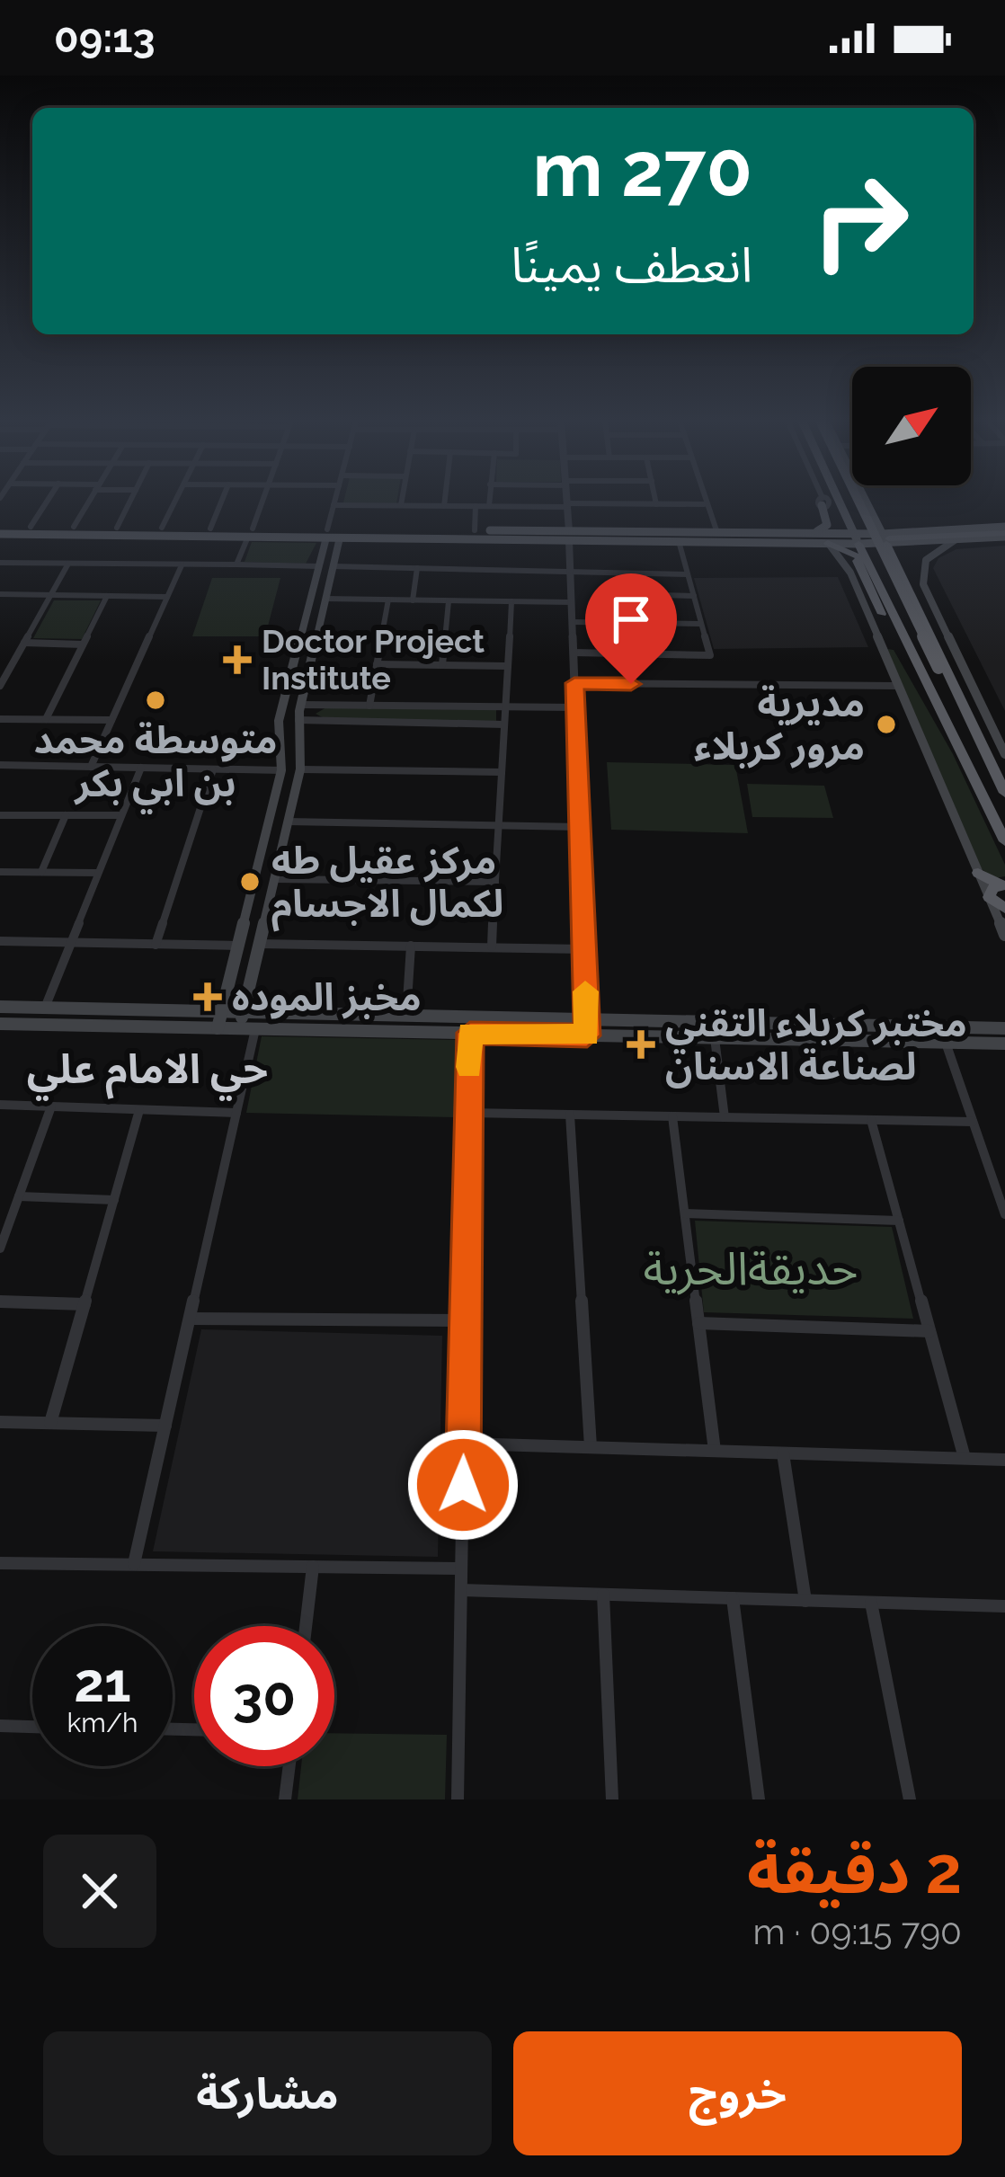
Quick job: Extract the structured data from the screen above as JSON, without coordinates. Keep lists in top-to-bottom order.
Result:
{
  "districts": ["حي الامام علي"],
  "parks": ["حديقةالحرية"],
  "places": {
    "health": ["Doctor Project Institute", "مخبز الموده", "مختبر كربلاء التقني لصناعة الاسنان"],
    "other": ["متوسطة محمد بن ابي بكر", "مديرية مرور كربلاء", "مركز عقيل طه لكمال الاجسام"]
  },
  "north": "top right",
  "page": {
    "status": "09:13",
    "turn": ["270 m", "انعطف يمينًا"],
    "speed": "21 km/h",
    "limit": "30",
    "heading": ["2 دقيقة", "790 m · 09:15"],
    "buttons": ["خروج", "مشاركة"]
  }
}
